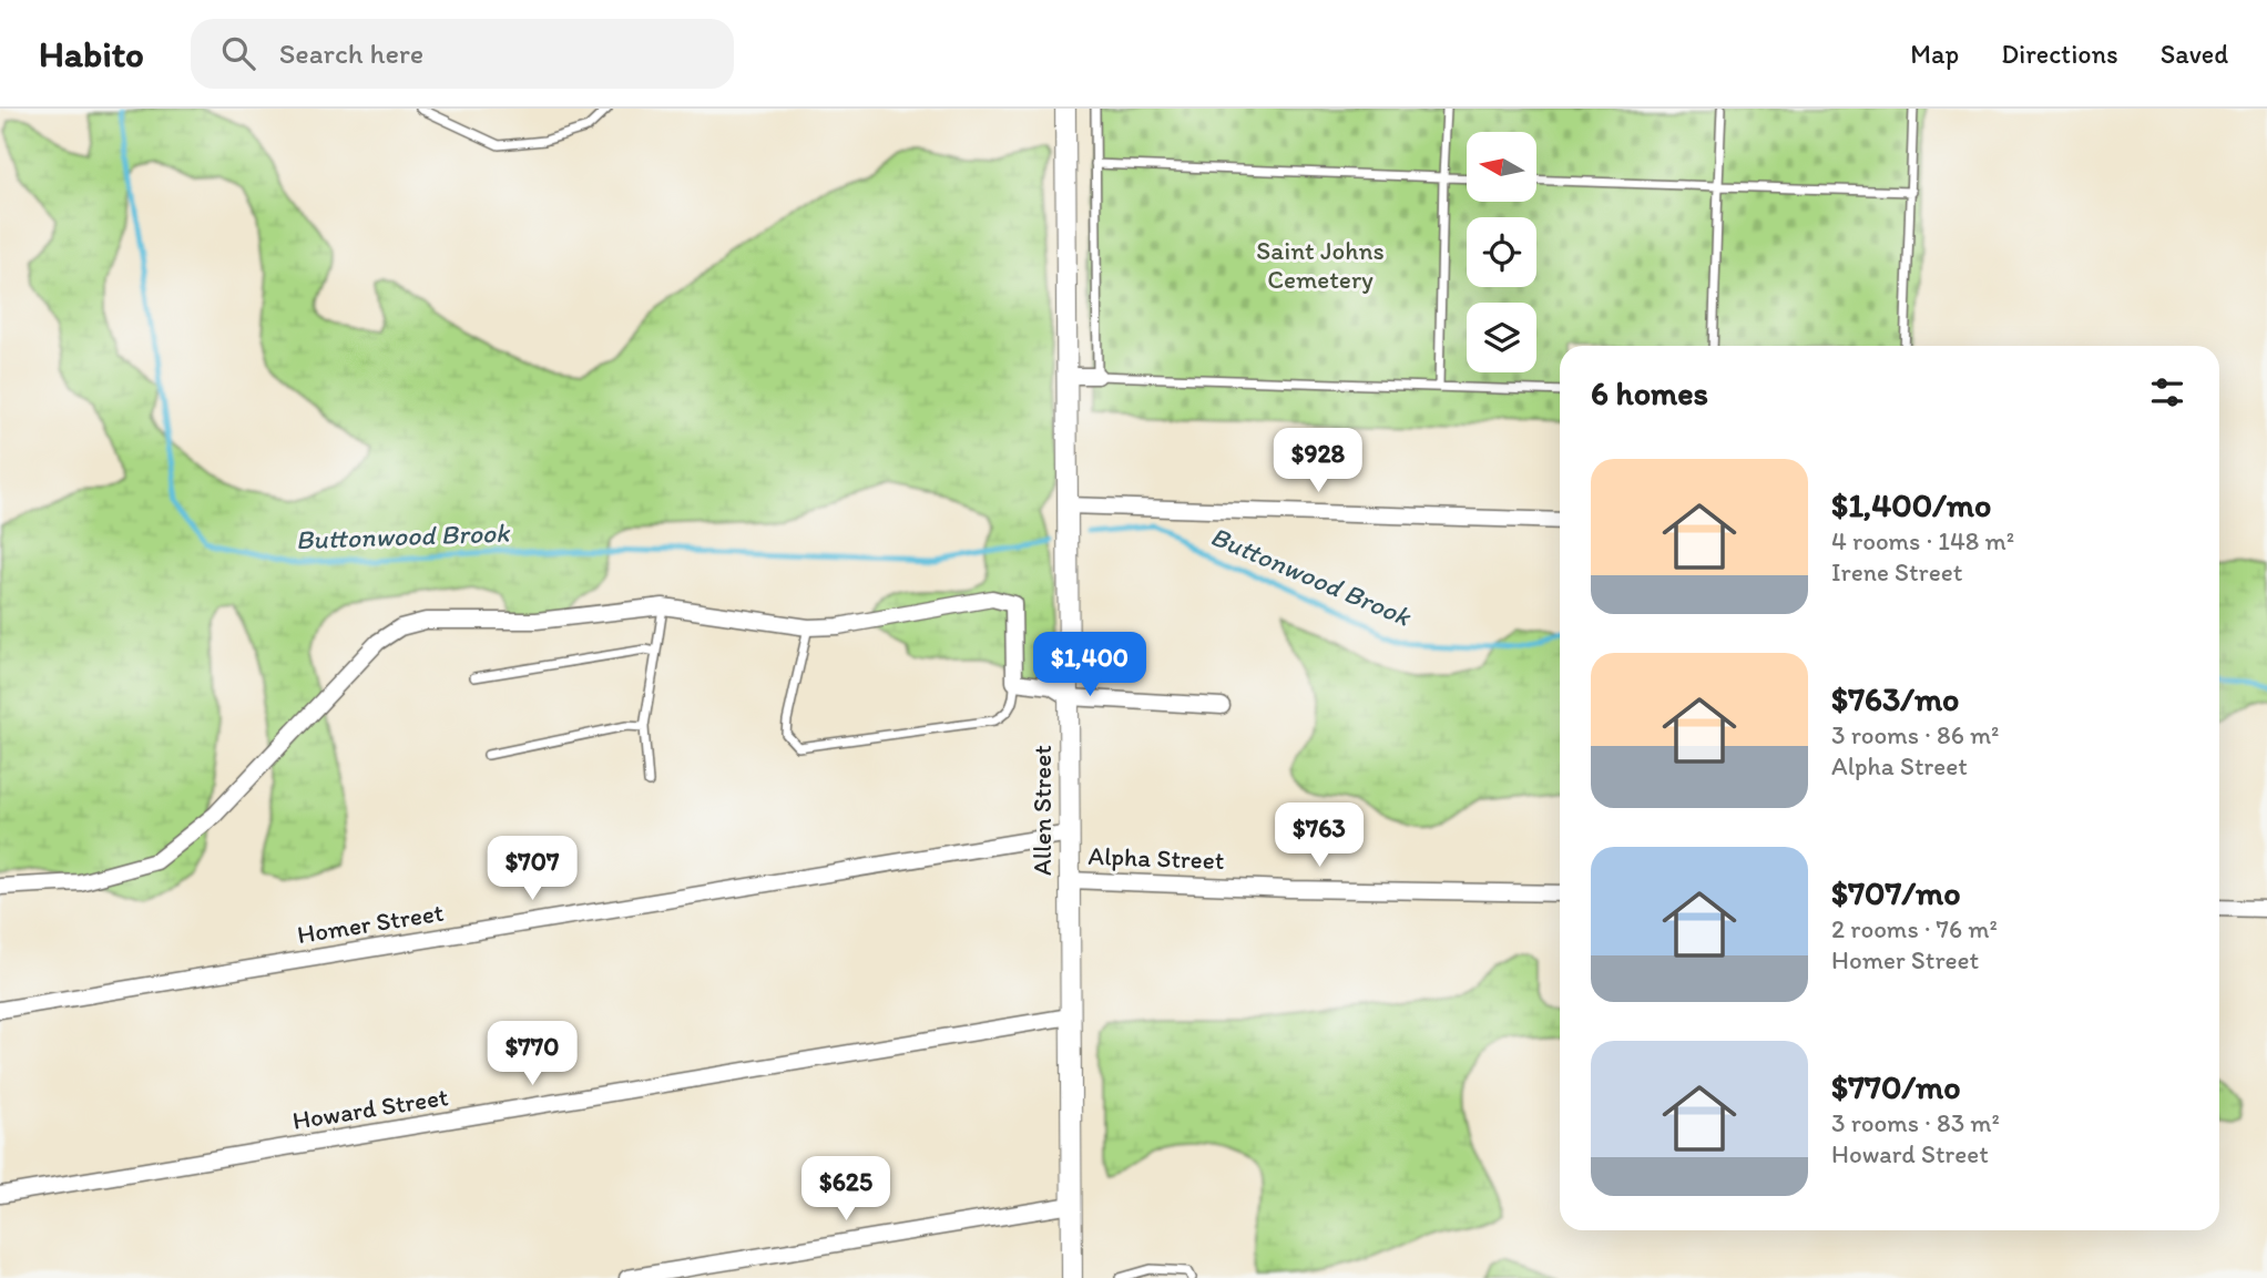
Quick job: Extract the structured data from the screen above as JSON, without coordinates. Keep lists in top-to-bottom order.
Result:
{
  "streets": {
    "street": [
      "Allen Street",
      "Alpha Street",
      "Homer Street",
      "Howard Street"
    ]
  },
  "crossings": [
    ["Allen Street", "Alpha Street"],
    ["Allen Street", "Homer Street"],
    ["Allen Street", "Howard Street"]
  ],
  "water": ["Buttonwood Brook"],
  "parks": ["Saint Johns Cemetery"],
  "north": "left",
  "page": {
    "header": "Habito",
    "search": "Search here",
    "nav": ["Map", "Directions", "Saved"],
    "heading": "6 homes",
    "price": [
      "$928",
      "$1,400",
      "$763",
      "$707",
      "$770",
      "$625"
    ],
    "list": [
      {
        "name": "$1,400/mo",
        "note": "4 rooms · 148 m² · Irene Street"
      },
      {
        "name": "$763/mo",
        "note": "3 rooms · 86 m² · Alpha Street"
      },
      {
        "name": "$707/mo",
        "note": "2 rooms · 76 m² · Homer Street"
      },
      {
        "name": "$770/mo",
        "note": "3 rooms · 83 m² · Howard Street"
      }
    ]
  }
}
